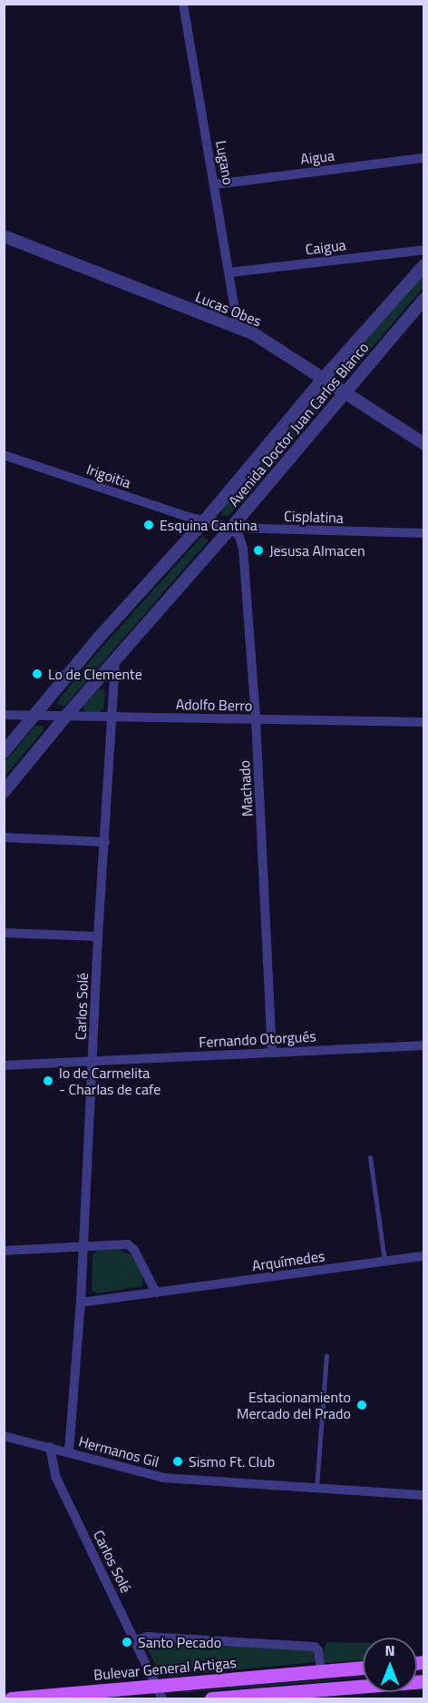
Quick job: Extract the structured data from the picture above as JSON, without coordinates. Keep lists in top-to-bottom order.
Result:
{
  "streets": {
    "main road": ["Bulevar General Artigas"],
    "street": [
      "Aigua",
      "Lugano",
      "Caigua",
      "Lucas Obes",
      "Avenida Doctor Juan Carlos Blanco",
      "Irigoitia",
      "Cisplatina",
      "Adolfo Berro",
      "Machado",
      "Carlos Solé",
      "Fernando Otorgués",
      "Arquímedes",
      "Hermanos Gil"
    ]
  },
  "crossings": [
    ["Aigua", "Lugano"],
    ["Lugano", "Caigua"],
    ["Lugano", "Lucas Obes"],
    ["Lucas Obes", "Avenida Doctor Juan Carlos Blanco"],
    ["Avenida Doctor Juan Carlos Blanco", "Irigoitia"],
    ["Avenida Doctor Juan Carlos Blanco", "Cisplatina"],
    ["Avenida Doctor Juan Carlos Blanco", "Adolfo Berro"],
    ["Avenida Doctor Juan Carlos Blanco", "Machado"],
    ["Avenida Doctor Juan Carlos Blanco", "Carlos Solé"],
    ["Irigoitia", "Cisplatina"],
    ["Cisplatina", "Machado"],
    ["Adolfo Berro", "Machado"],
    ["Adolfo Berro", "Carlos Solé"],
    ["Machado", "Fernando Otorgués"],
    ["Carlos Solé", "Fernando Otorgués"],
    ["Carlos Solé", "Arquímedes"],
    ["Carlos Solé", "Hermanos Gil"],
    ["Carlos Solé", "Bulevar General Artigas"]
  ],
  "places": [
    "Esquina Cantina",
    "Jesusa Almacen",
    "Lo de Clemente",
    "lo de Carmelita - Charlas de cafe",
    "Estacionamiento Mercado del Prado",
    "Sismo Ft. Club",
    "Santo Pecado"
  ],
  "north": "top"
}
